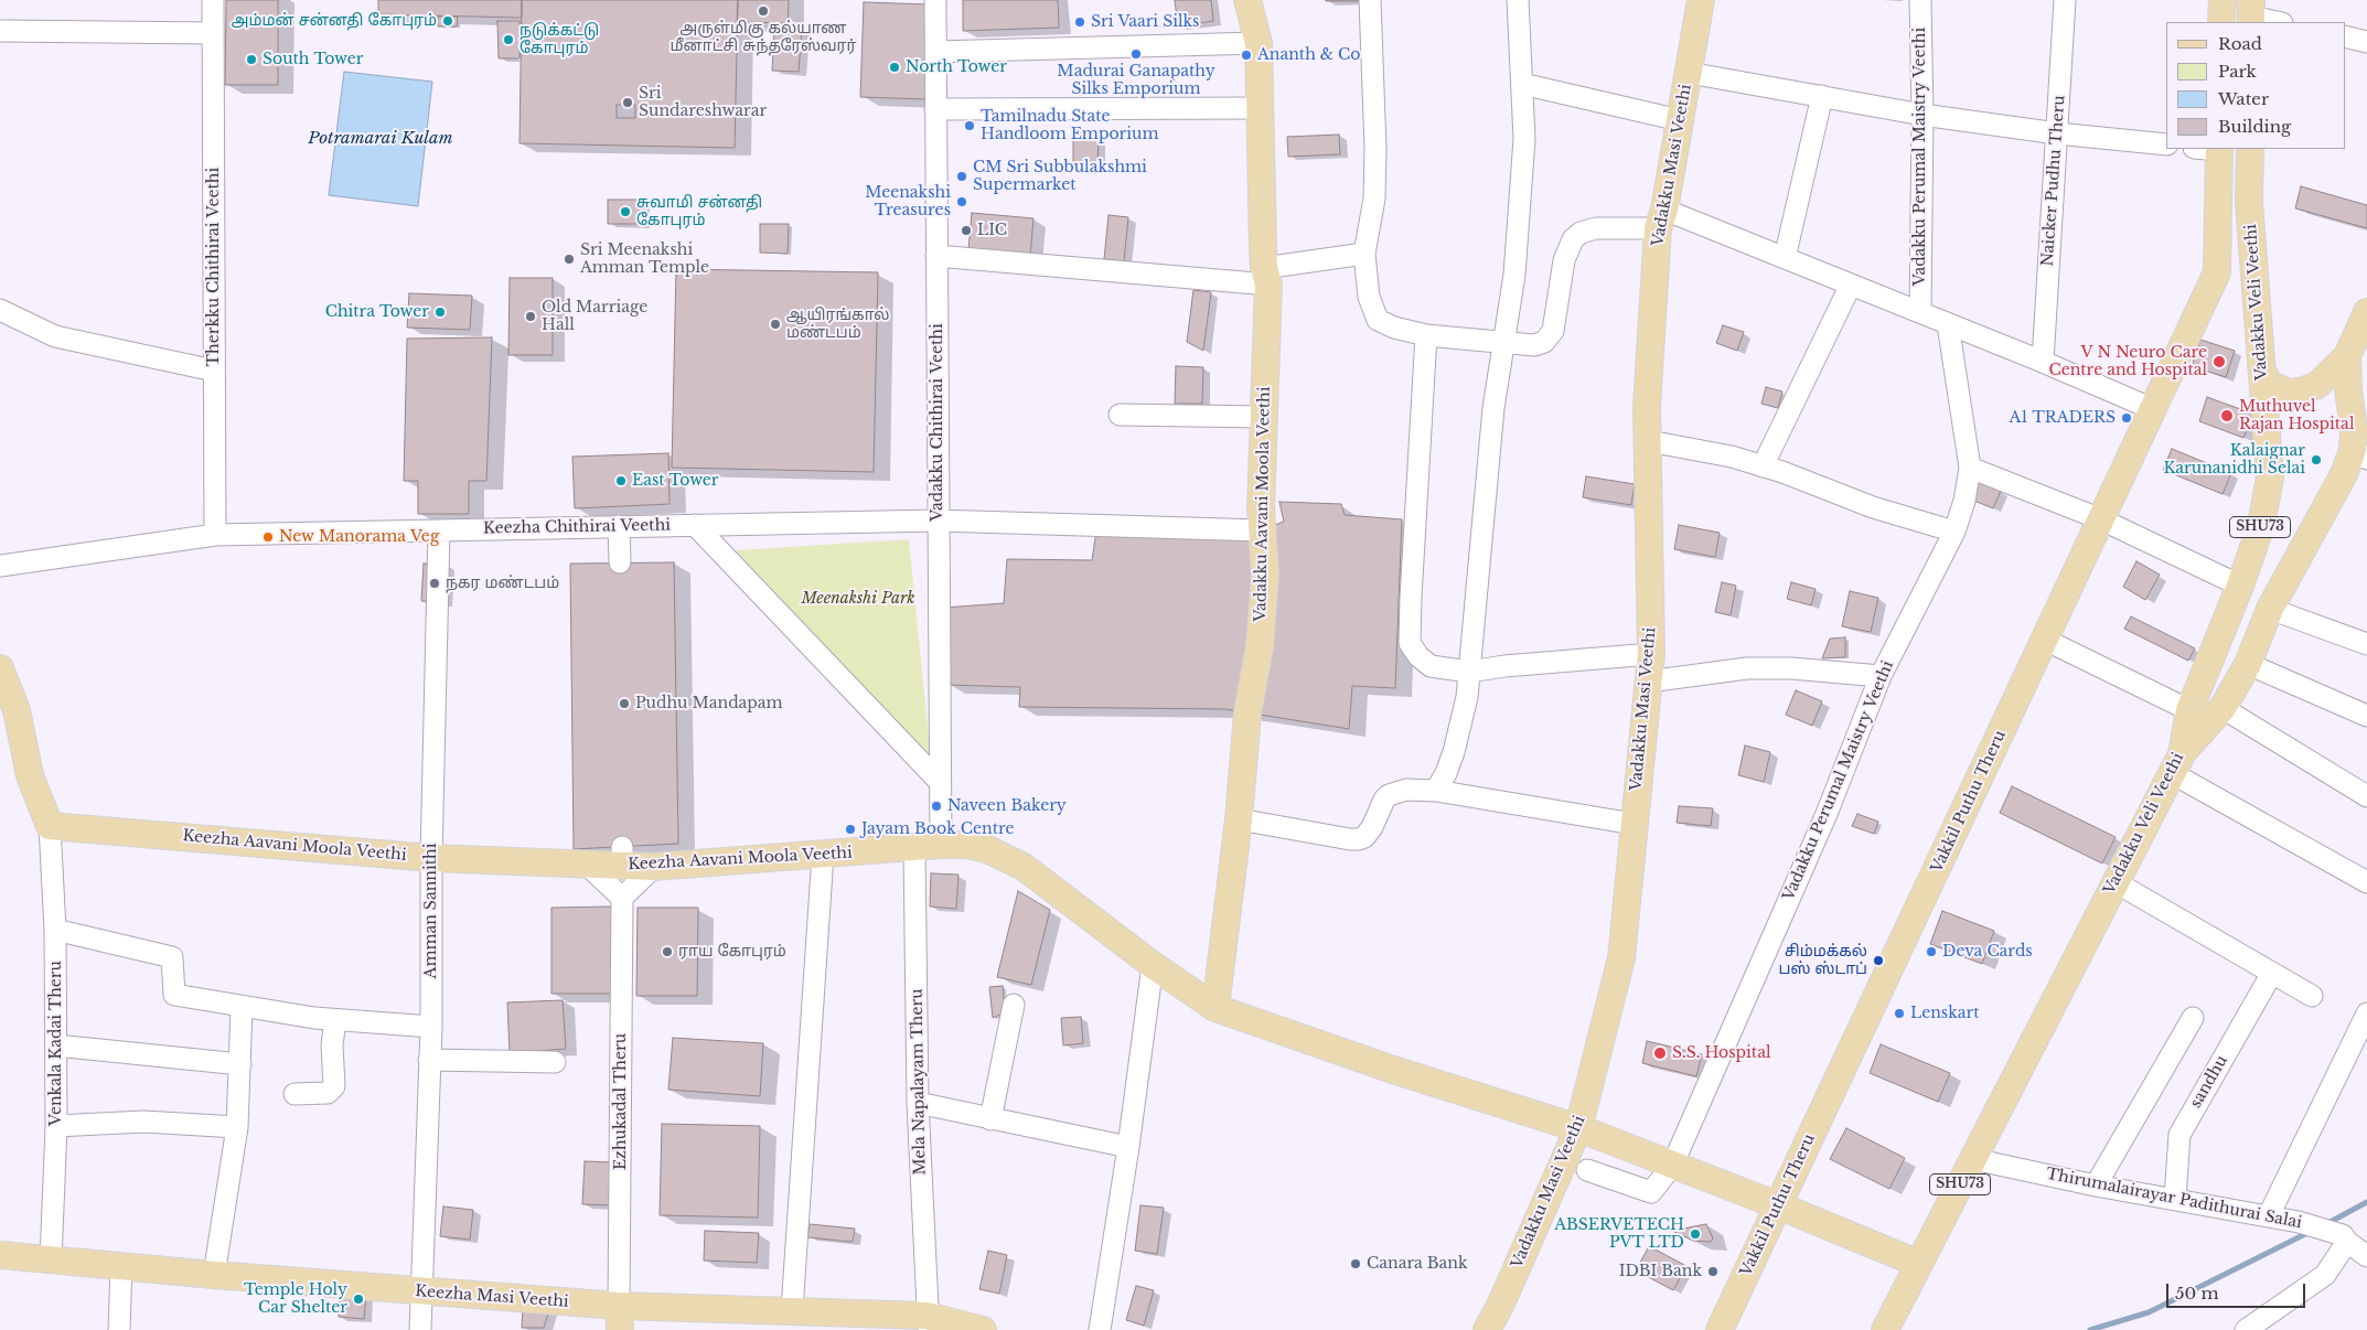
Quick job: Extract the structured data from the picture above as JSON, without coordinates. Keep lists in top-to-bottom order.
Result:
{
  "streets": {
    "main road": [
      "Vadakku Masi Veethi",
      "Vadakku Veli Veethi",
      "Vadakku Aavani Moola Veethi",
      "SHU73",
      "Vakkil Puthu Theru",
      "Keezha Aavani Moola Veethi",
      "Keezha Masi Veethi"
    ],
    "street": [
      "Vadakku Perumal Maistry Veethi",
      "Naicker Pudhu Theru",
      "Therkku Chithirai Veethi",
      "Vadakku Chithirai Veethi",
      "Keezha Chithirai Veethi",
      "Amman Sannithi",
      "Venkala Kadai Theru",
      "Mela Napalayam Theru",
      "sandhu",
      "Ezhukadal Theru",
      "Thirumalairayar Padithurai Salai"
    ]
  },
  "crossings": [
    ["Vadakku Perumal Maistry Veethi", "Keezha Aavani Moola Veethi"],
    ["Vadakku Masi Veethi", "Keezha Aavani Moola Veethi"],
    ["Therkku Chithirai Veethi", "Keezha Chithirai Veethi"],
    ["Vadakku Veli Veethi", "Keezha Aavani Moola Veethi"],
    ["Vadakku Veli Veethi", "Thirumalairayar Padithurai Salai"],
    ["Vadakku Chithirai Veethi", "Keezha Chithirai Veethi"],
    ["Vadakku Chithirai Veethi", "Keezha Aavani Moola Veethi"],
    ["Vadakku Aavani Moola Veethi", "Keezha Chithirai Veethi"],
    ["Vadakku Aavani Moola Veethi", "Keezha Aavani Moola Veethi"],
    ["Keezha Chithirai Veethi", "Amman Sannithi"],
    ["Vakkil Puthu Theru", "Keezha Aavani Moola Veethi"],
    ["Keezha Aavani Moola Veethi", "Amman Sannithi"],
    ["Keezha Aavani Moola Veethi", "Venkala Kadai Theru"],
    ["Keezha Aavani Moola Veethi", "Mela Napalayam Theru"],
    ["Amman Sannithi", "Keezha Masi Veethi"],
    ["Venkala Kadai Theru", "Keezha Masi Veethi"],
    ["Mela Napalayam Theru", "Keezha Masi Veethi"],
    ["sandhu", "Thirumalairayar Padithurai Salai"],
    ["Ezhukadal Theru", "Keezha Masi Veethi"]
  ],
  "water": ["Potramarai Kulam"],
  "parks": ["Meenakshi Park"],
  "places": [
    "அருள்மிகு கல்யாண மீனாட்சி சுந்தரேஸ்வரர்",
    "அம்மன் சன்னதி கோபுரம்",
    "Sri Vaari Silks",
    "நடுக்கட்டு கோபுரம்",
    "Madurai Ganapathy Silks Emporium",
    "Ananth & Co",
    "South Tower",
    "North Tower",
    "Sri Sundareshwarar",
    "Tamilnadu State Handloom Emporium",
    "CM Sri Subbulakshmi Supermarket",
    "Meenakshi Treasures",
    "சுவாமி சன்னதி கோபுரம்",
    "LIC",
    "Sri Meenakshi Amman Temple",
    "Chitra Tower",
    "Old Marriage Hall",
    "ஆயிரங்கால் மண்டபம்",
    "V N Neuro Care Centre and Hospital",
    "Muthuvel Rajan Hospital",
    "A1 TRADERS",
    "Kalaignar Karunanidhi Selai",
    "East Tower",
    "New Manorama Veg",
    "நகர மண்டபம்",
    "Pudhu Mandapam",
    "Naveen Bakery",
    "Jayam Book Centre",
    "ராய கோபுரம்",
    "Deva Cards",
    "சிம்மக்கல் பஸ் ஸ்டாப்",
    "Lenskart",
    "S.S. Hospital",
    "ABSERVETECH PVT LTD",
    "Canara Bank",
    "IDBI Bank",
    "Temple Holy Car Shelter"
  ],
  "legend": [
    "Road",
    "Park",
    "Water",
    "Building"
  ],
  "scale_bar": "50 m"
}
